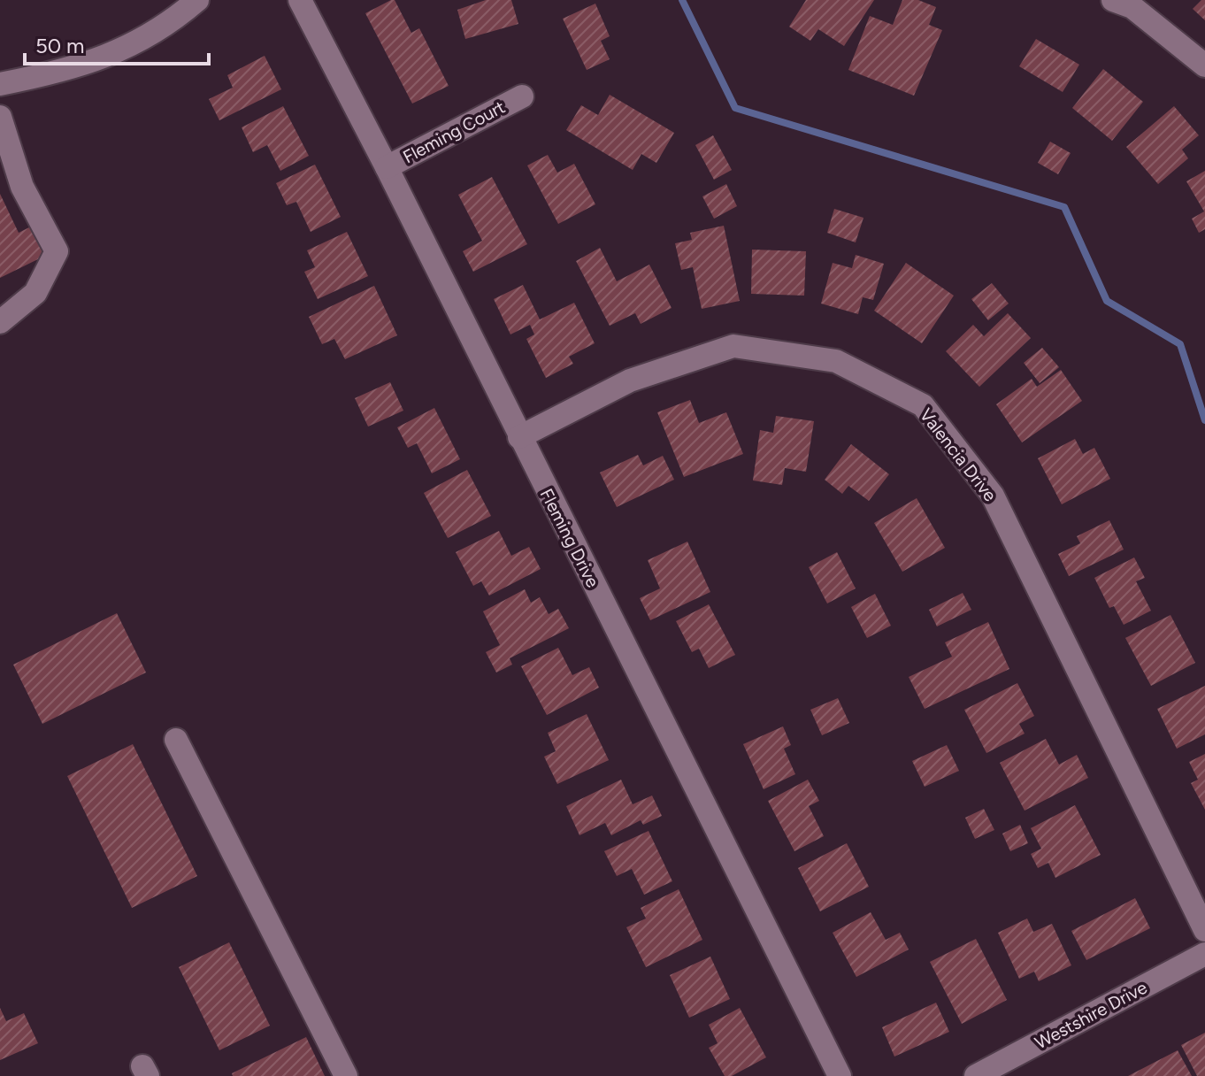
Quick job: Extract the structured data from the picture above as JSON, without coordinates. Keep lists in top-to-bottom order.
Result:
{
  "streets": {
    "street": [
      "Fleming Court",
      "Valencia Drive",
      "Fleming Drive",
      "Westshire Drive"
    ]
  },
  "crossings": [
    ["Fleming Court", "Fleming Drive"],
    ["Valencia Drive", "Fleming Drive"]
  ],
  "scale_bar": "50 m"
}
